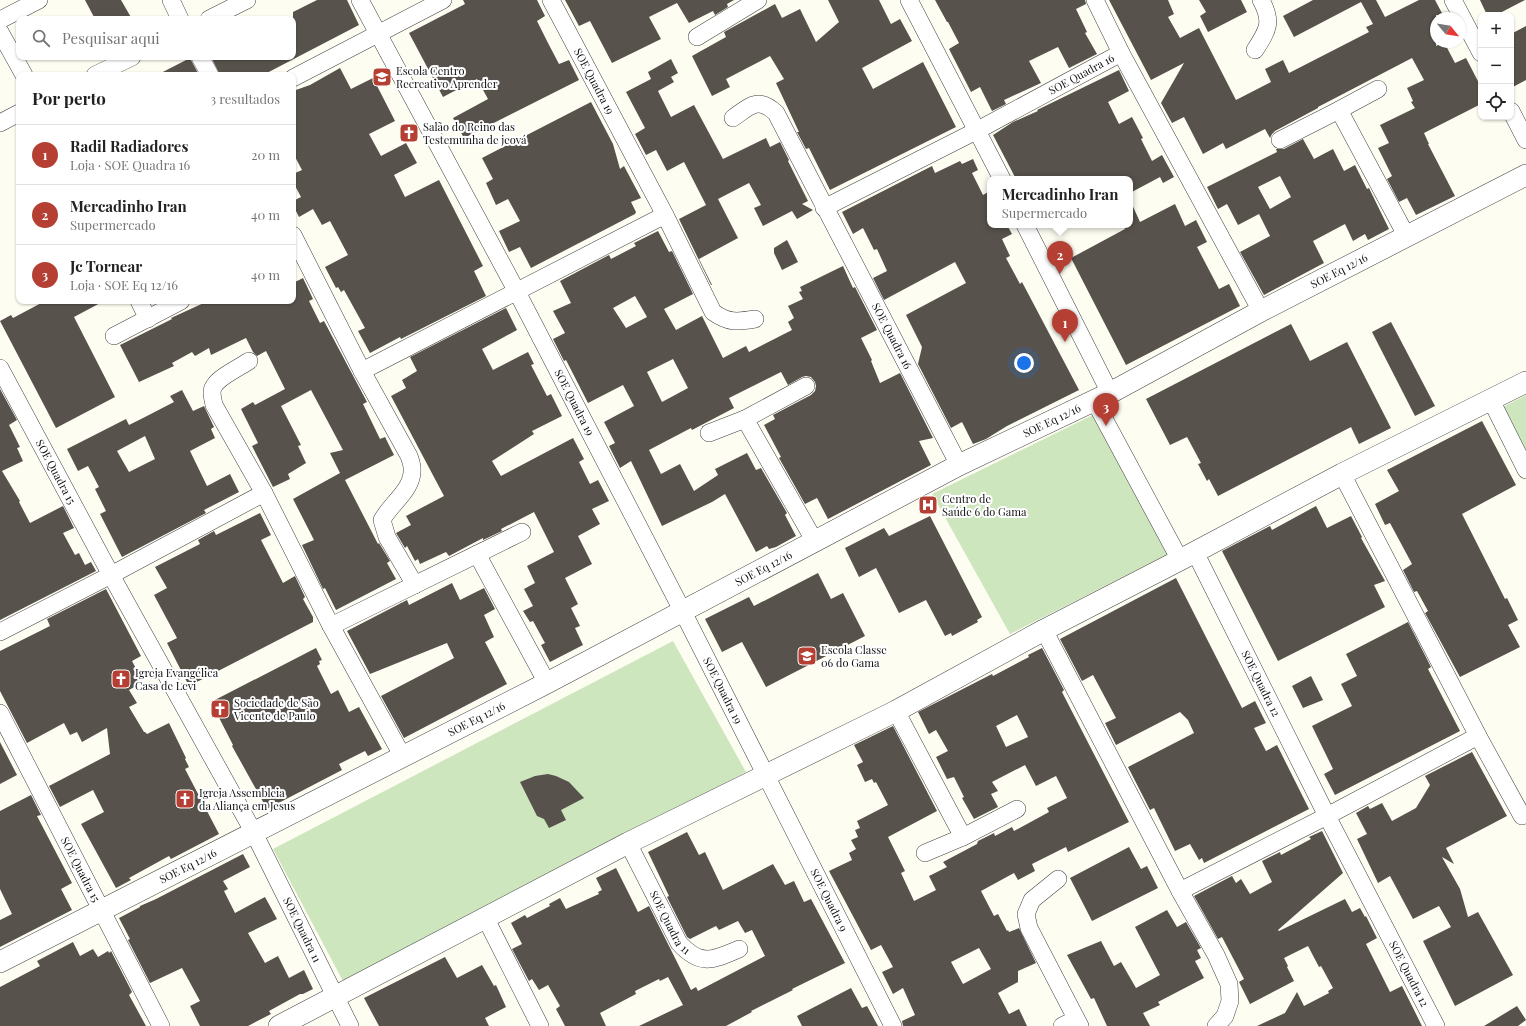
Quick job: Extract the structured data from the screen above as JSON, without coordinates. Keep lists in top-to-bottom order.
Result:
{
  "streets": {
    "street": [
      "SOE Quadra 16",
      "SOE Quadra 19",
      "SOE Eq 12/16",
      "SOE Quadra 15",
      "SOE Quadra 12",
      "SOE Quadra 9",
      "SOE Quadra 11"
    ]
  },
  "crossings": [
    ["SOE Quadra 16", "SOE Eq 12/16"],
    ["SOE Quadra 19", "SOE Eq 12/16"],
    ["SOE Quadra 19", "SOE Quadra 9"],
    ["SOE Eq 12/16", "SOE Quadra 15"],
    ["SOE Eq 12/16", "SOE Quadra 12"],
    ["SOE Eq 12/16", "SOE Quadra 11"],
    ["SOE Quadra 15", "SOE Quadra 11"]
  ],
  "places": {
    "school or university": ["Escola Centro Recreativo Aprender", "Escola Classe 06 do Gama"],
    "church": [
      "Salão do Reino das Testemunha de jeová",
      "Igreja Evangélica Casa de Levi",
      "Sociedade de São Vicente de Paulo",
      "Igreja Assembleia da Aliança em Jesus"
    ],
    "hospital": ["Centro de Saúde 6 do Gama"]
  },
  "north": "bottom right",
  "page": {
    "map_buttons": ["+", "−"],
    "search": "Pesquisar aqui",
    "heading": ["Por perto", "3 resultados"],
    "list": [
      {
        "mark": "1",
        "name": "Radil Radiadores",
        "note": "Loja · SOE Quadra 16",
        "value": "20 m"
      },
      {
        "mark": "2",
        "name": "Mercadinho Iran",
        "note": "Supermercado",
        "value": "40 m"
      },
      {
        "mark": "3",
        "name": "Jc Tornear",
        "note": "Loja · SOE Eq 12/16",
        "value": "40 m"
      }
    ],
    "popup": ["Mercadinho Iran", "Supermercado"],
    "pins": ["2", "1", "3"]
  }
}
